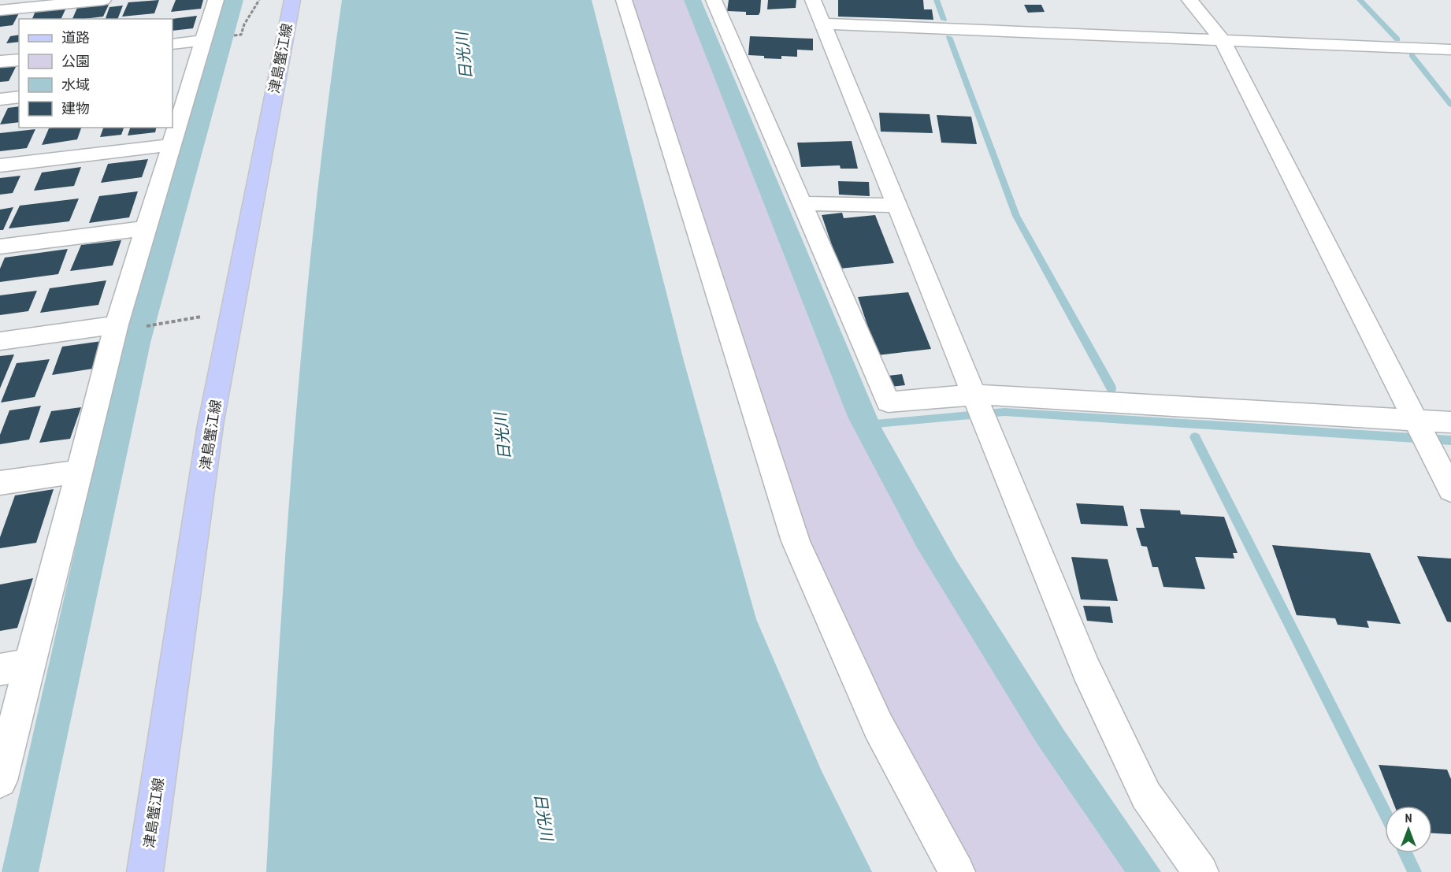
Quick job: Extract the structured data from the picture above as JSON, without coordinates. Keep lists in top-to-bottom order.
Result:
{
  "streets": {
    "main road": ["津島蟹江線"]
  },
  "water": ["日光川"],
  "legend": [
    "道路",
    "公園",
    "水域",
    "建物"
  ],
  "north": "top"
}
